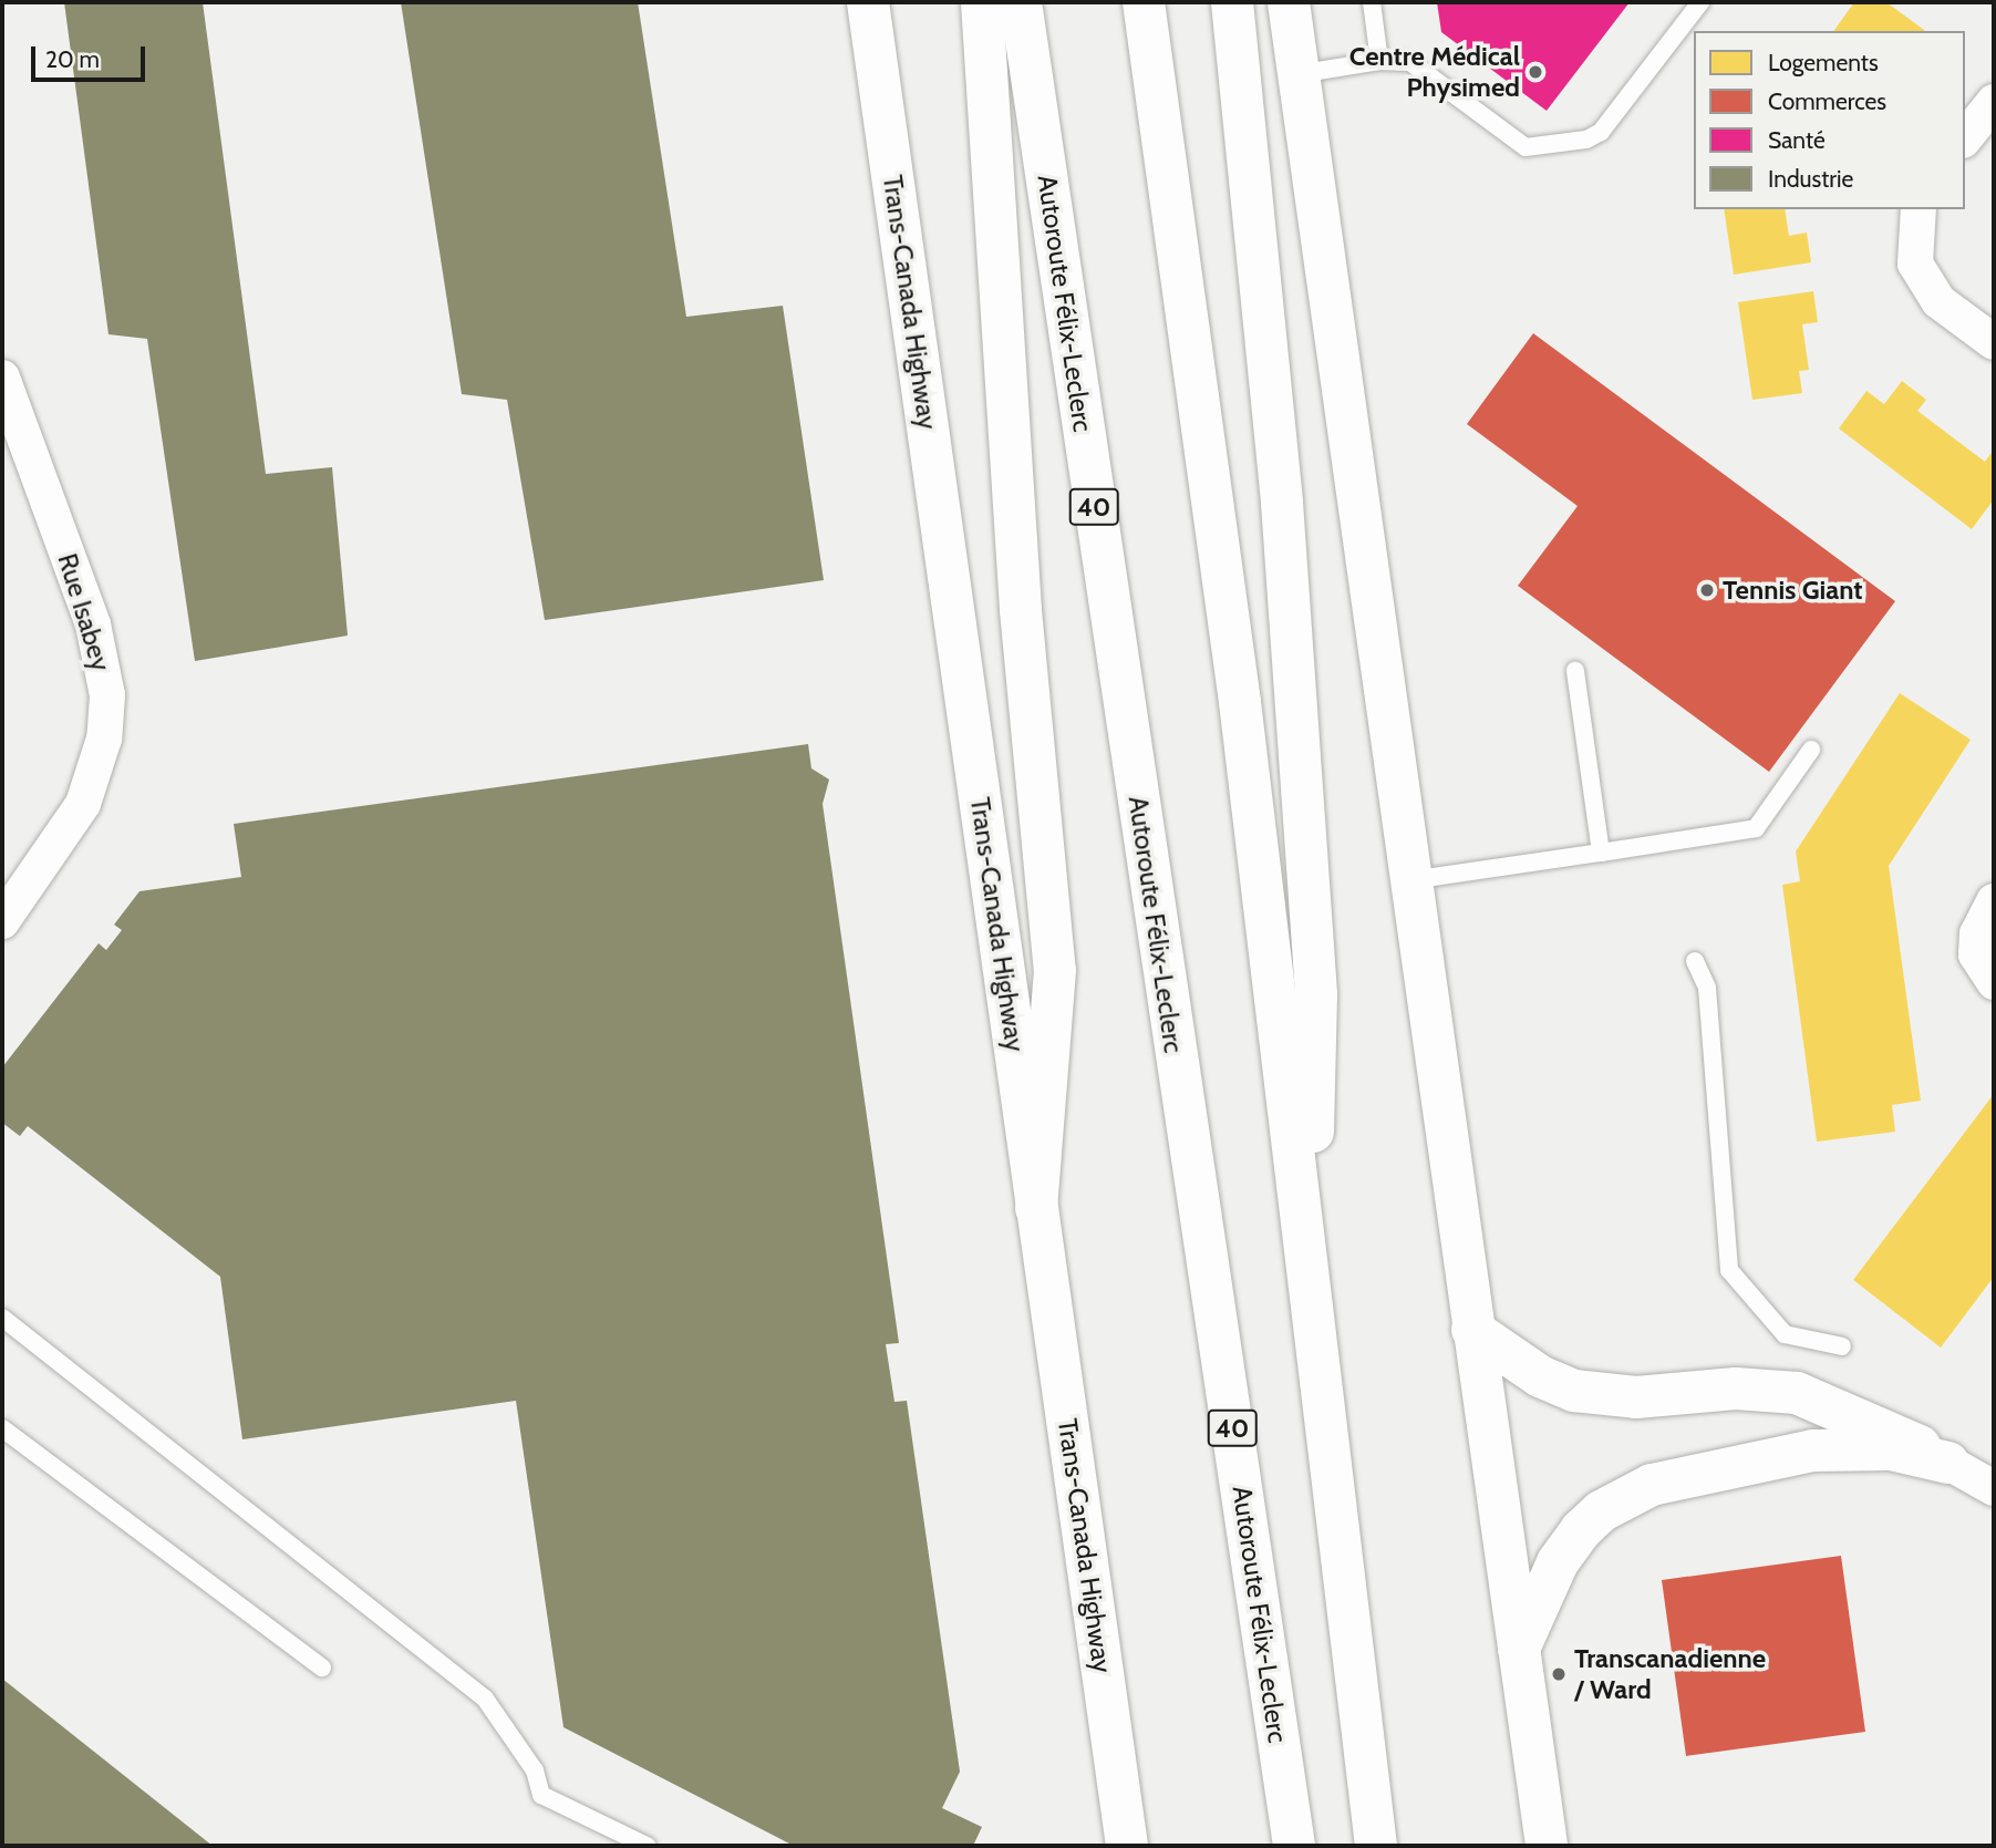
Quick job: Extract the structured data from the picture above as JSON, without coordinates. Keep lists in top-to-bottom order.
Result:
{
  "streets": {
    "main road": ["Trans-Canada Highway", "Autoroute Félix-Leclerc", "40"],
    "street": ["Rue Isabey"]
  },
  "places": ["Centre Médical Physimed", "Tennis Giant", "Transcanadienne / Ward"],
  "legend": [
    "Logements",
    "Commerces",
    "Santé",
    "Industrie"
  ],
  "scale_bar": "20 m"
}
